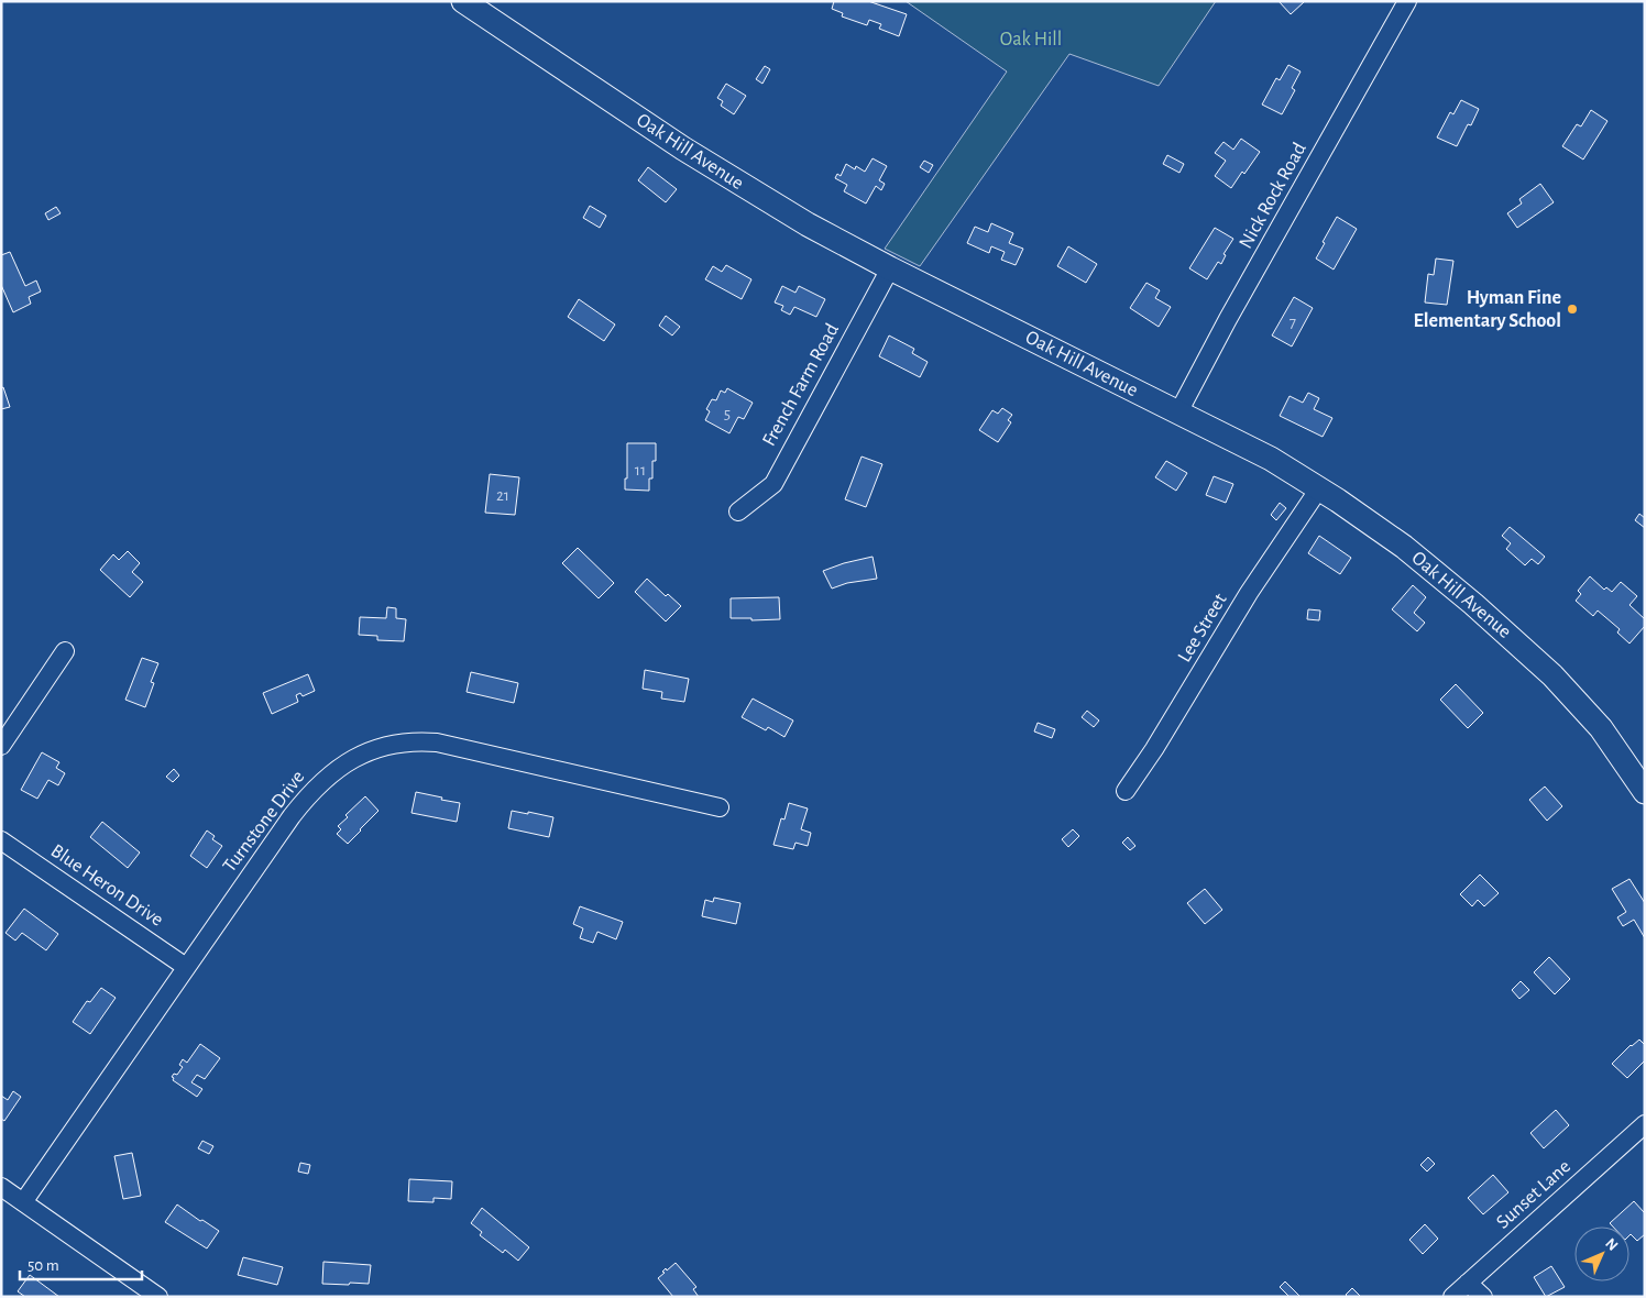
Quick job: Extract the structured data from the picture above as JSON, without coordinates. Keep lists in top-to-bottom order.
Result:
{
  "streets": {
    "main road": ["Oak Hill Avenue"],
    "street": [
      "Nick Rock Road",
      "French Farm Road",
      "Lee Street",
      "Turnstone Drive",
      "Blue Heron Drive",
      "Sunset Lane"
    ]
  },
  "crossings": [
    ["Oak Hill Avenue", "Nick Rock Road"],
    ["Oak Hill Avenue", "French Farm Road"],
    ["Oak Hill Avenue", "Lee Street"],
    ["Turnstone Drive", "Blue Heron Drive"]
  ],
  "parks": ["Oak Hill"],
  "places": ["Hyman Fine Elementary School"],
  "house_numbers": [
    "7",
    "5",
    "11",
    "21"
  ],
  "scale_bar": "50 m",
  "north": "top right"
}
